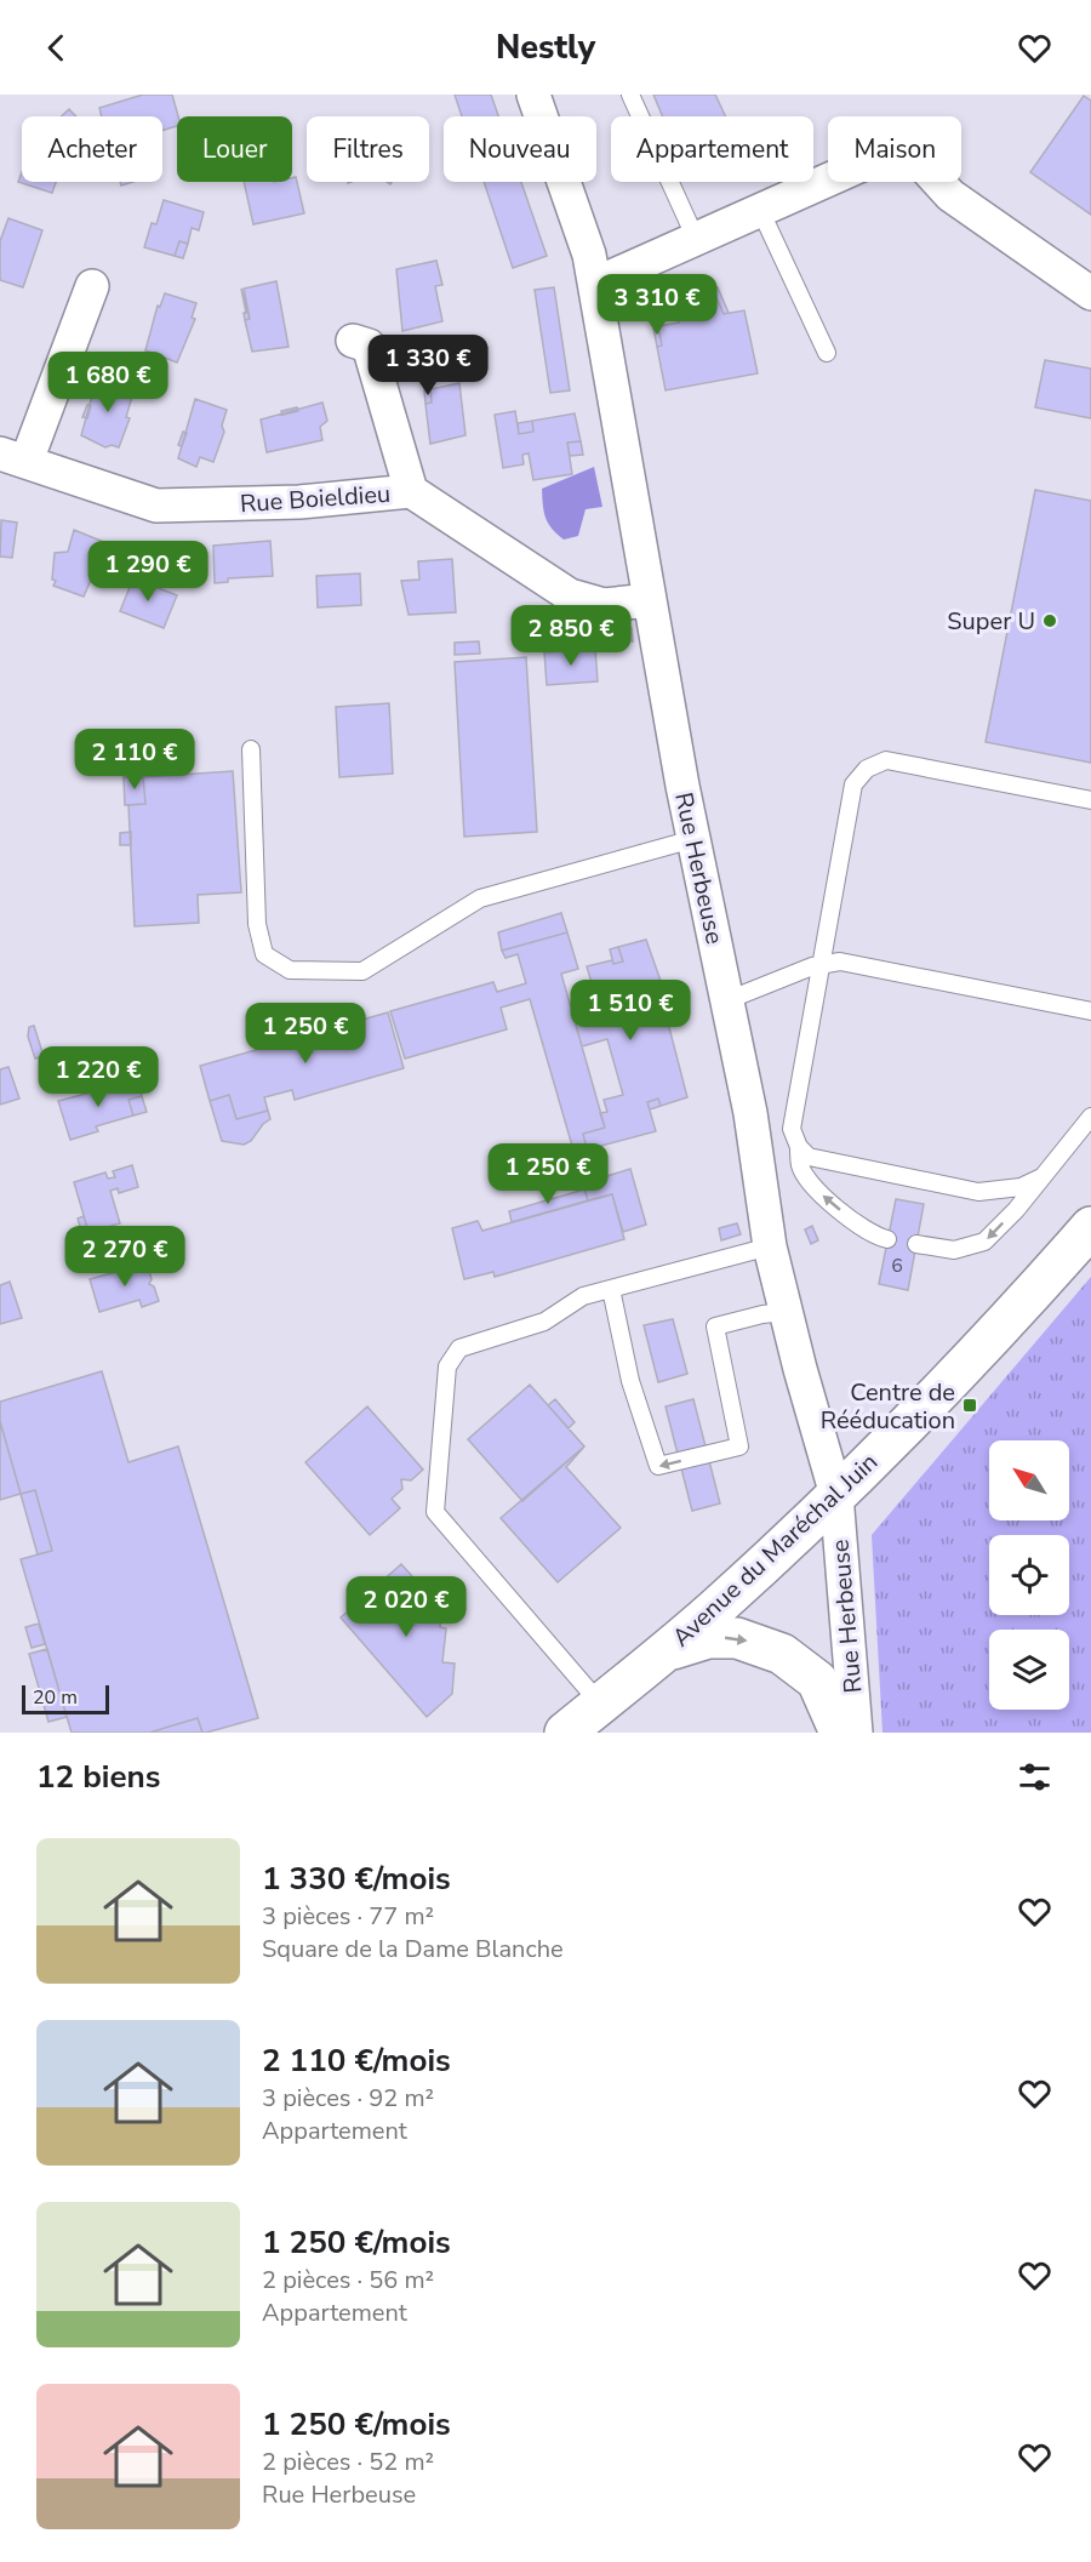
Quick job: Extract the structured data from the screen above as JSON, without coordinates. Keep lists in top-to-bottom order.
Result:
{
  "streets": {
    "street": ["Rue Boieldieu", "Rue Herbeuse", "Avenue du Maréchal Juin"]
  },
  "crossings": [
    ["Rue Boieldieu", "Rue Herbeuse"],
    ["Rue Herbeuse", "Avenue du Maréchal Juin"]
  ],
  "places": {
    "other": ["Super U"],
    "transit": ["Centre de Rééducation"]
  },
  "house_numbers": ["6"],
  "scale_bar": "20 m",
  "north": "top left",
  "page": {
    "header": "Nestly",
    "chip": [
      "Acheter",
      "Louer",
      "Filtres",
      "Nouveau",
      "Appartement",
      "Maison"
    ],
    "price": [
      "3 310 €",
      "1 330 €",
      "1 680 €",
      "1 290 €",
      "2 850 €",
      "2 110 €",
      "1 510 €",
      "1 250 €",
      "1 220 €",
      "1 250 €",
      "2 270 €",
      "2 020 €"
    ],
    "scale": "20 m",
    "heading": "12 biens",
    "list": [
      {
        "name": "1 330 €/mois",
        "note": "3 pièces · 77 m² · Square de la Dame Blanche"
      },
      {
        "name": "2 110 €/mois",
        "note": "3 pièces · 92 m² · Appartement"
      },
      {
        "name": "1 250 €/mois",
        "note": "2 pièces · 56 m² · Appartement"
      },
      {
        "name": "1 250 €/mois",
        "note": "2 pièces · 52 m² · Rue Herbeuse"
      }
    ]
  }
}
